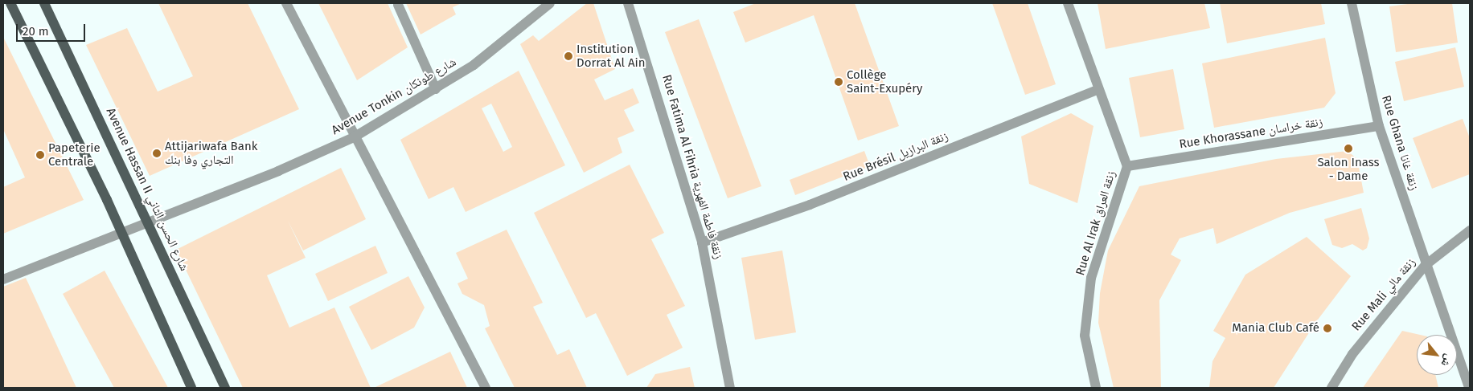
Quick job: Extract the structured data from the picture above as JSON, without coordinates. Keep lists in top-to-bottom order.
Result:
{
  "streets": {
    "main road": ["Avenue Hassan II شارع الحسن الثاني"],
    "street": [
      "Avenue Tonkin شارع طونكان",
      "Rue Khorassane زنقة خراسان",
      "Rue Ghana زنقة غانا",
      "Rue Brésil زنقة البرازيل",
      "Rue Fatima Al Fihria زنقة فاطمة الفهرية",
      "Rue Al Irak زنقة العراق",
      "Rue Mali زنقة مالي"
    ]
  },
  "crossings": [
    ["Avenue Tonkin شارع طونكان", "Avenue Hassan II شارع الحسن الثاني"],
    ["Rue Khorassane زنقة خراسان", "Rue Ghana زنقة غانا"],
    ["Rue Khorassane زنقة خراسان", "Rue Al Irak زنقة العراق"],
    ["Rue Ghana زنقة غانا", "Rue Mali زنقة مالي"],
    ["Rue Brésil زنقة البرازيل", "Rue Fatima Al Fihria زنقة فاطمة الفهرية"],
    ["Rue Brésil زنقة البرازيل", "Rue Al Irak زنقة العراق"]
  ],
  "places": [
    "Institution Dorrat Al Ain",
    "Collège Saint-Exupéry",
    "Salon Inass - Dame",
    "Attijariwafa Bank التجاري وفا بنك",
    "Papeterie Centrale",
    "Mania Club Café"
  ],
  "scale_bar": "20 m",
  "north": "bottom right"
}
